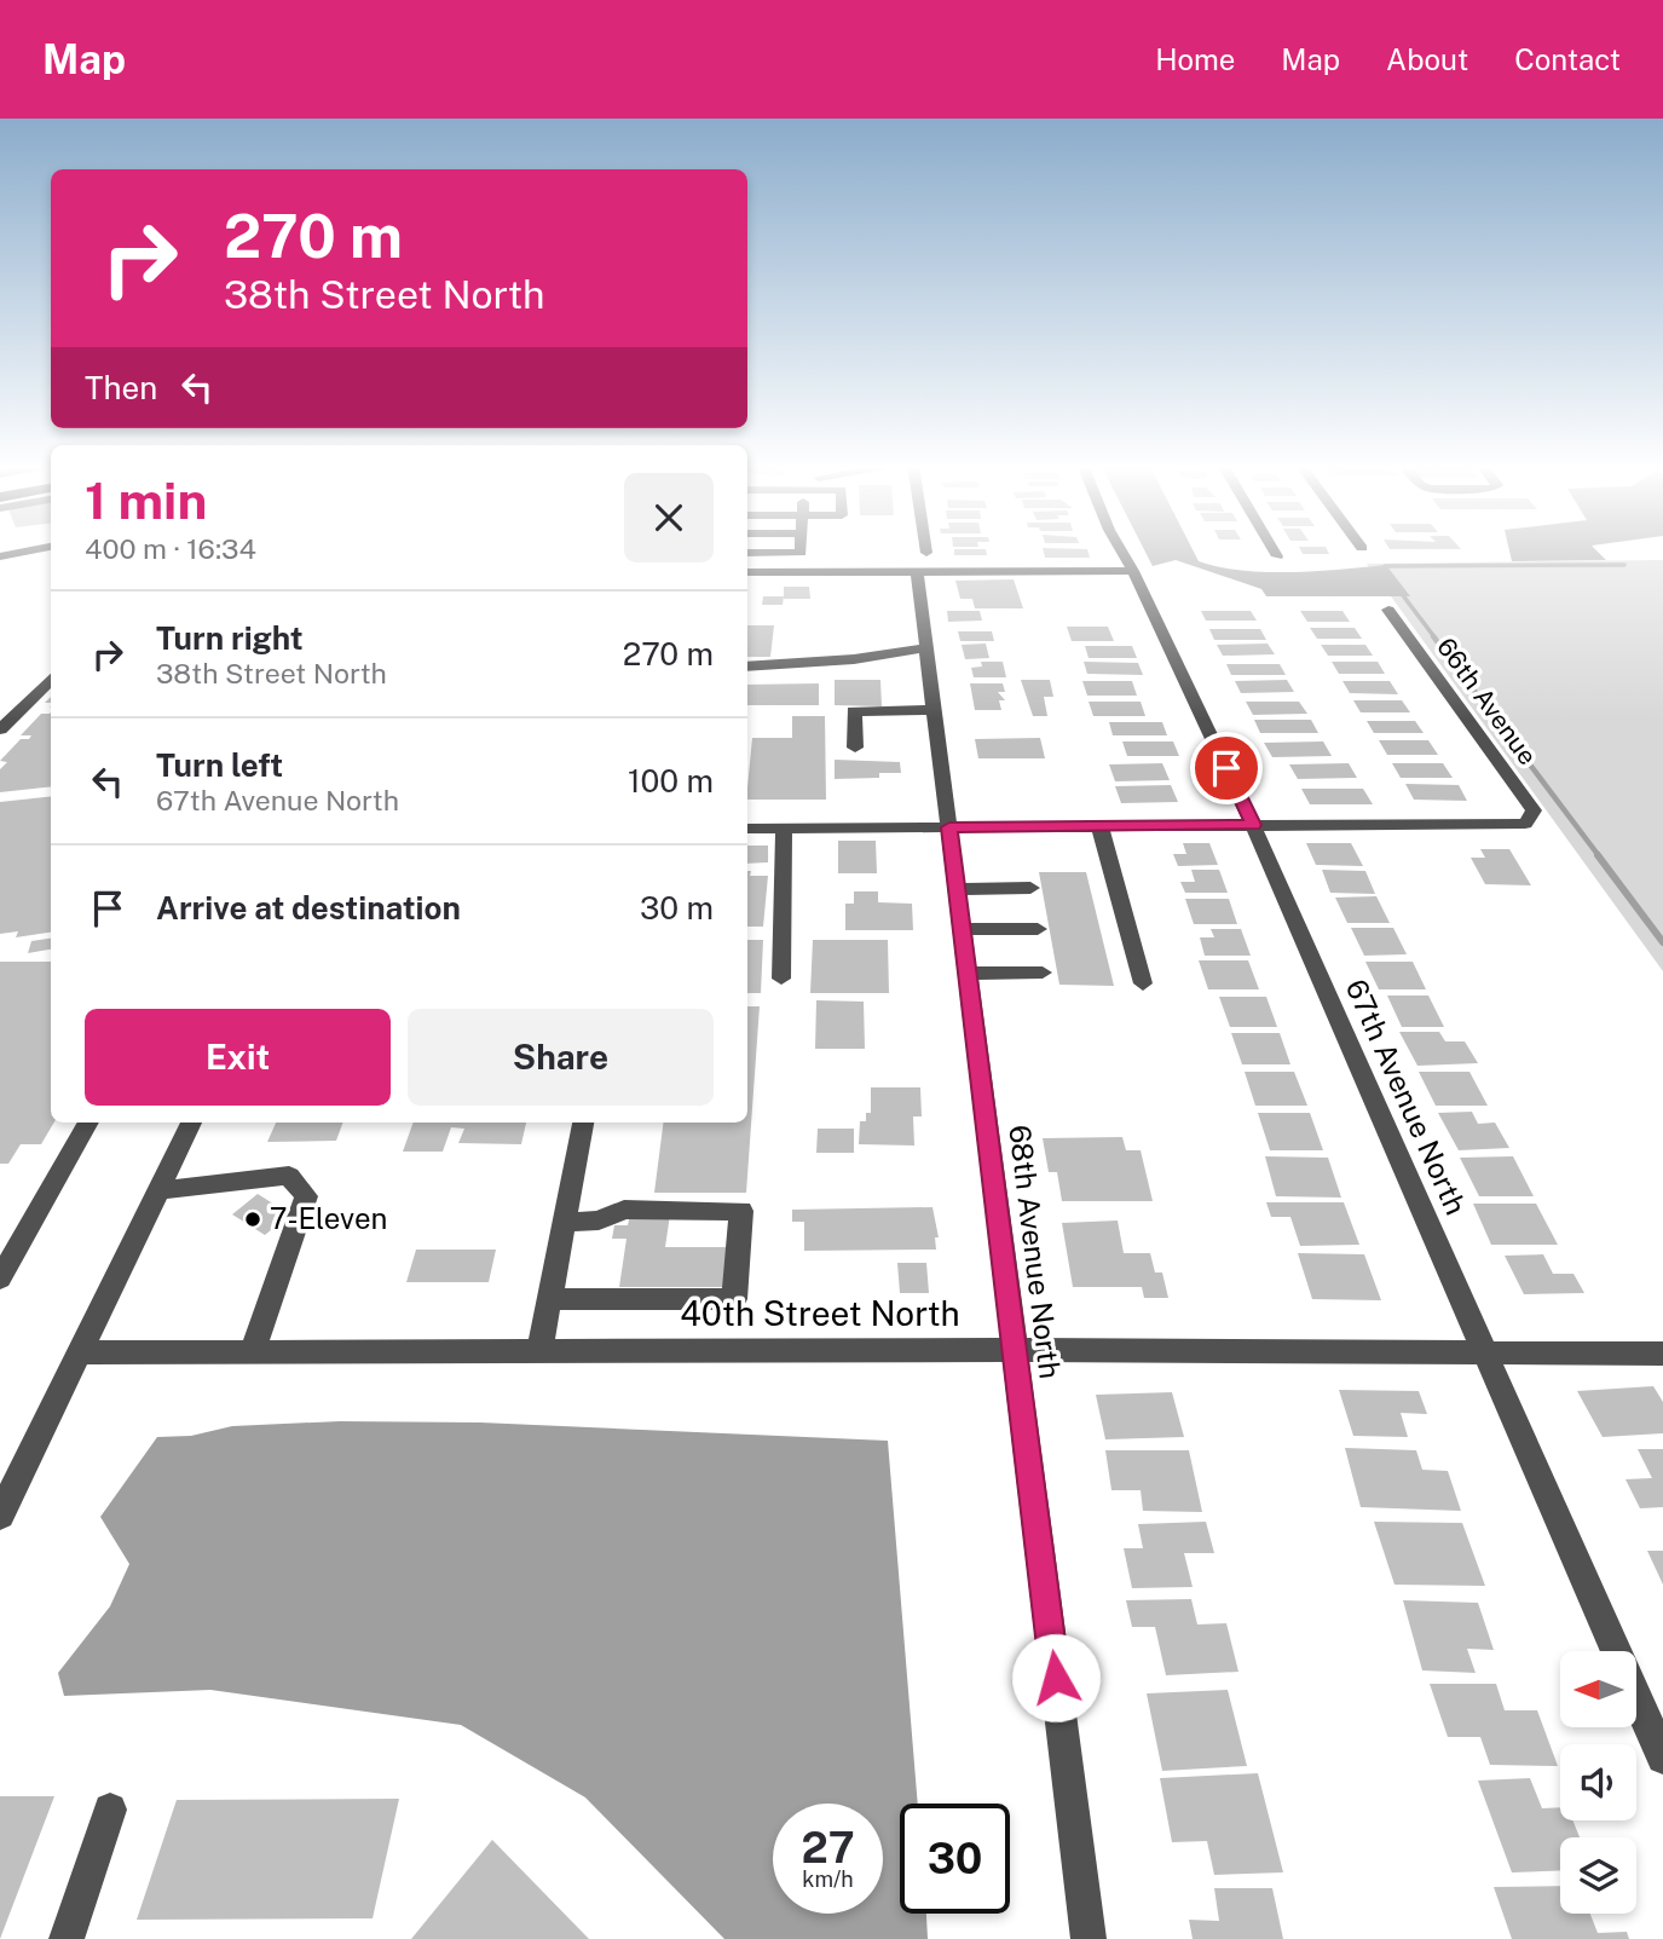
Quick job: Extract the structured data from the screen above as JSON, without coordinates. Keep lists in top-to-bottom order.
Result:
{
  "streets": {
    "street": [
      "66th Avenue",
      "67th Avenue North",
      "68th Avenue North",
      "40th Street North"
    ]
  },
  "crossings": [
    ["66th Avenue", "67th Avenue North"],
    ["67th Avenue North", "40th Street North"],
    ["68th Avenue North", "40th Street North"]
  ],
  "places": ["7-Eleven"],
  "north": "left",
  "page": {
    "header": "Map",
    "nav": [
      "Home",
      "Map",
      "About",
      "Contact"
    ],
    "turn": ["270 m", "38th Street North"],
    "then": "Then",
    "heading": ["1 min", "400 m · 16:34"],
    "list": [
      {
        "name": "Turn right",
        "note": "38th Street North",
        "value": "270 m"
      },
      {
        "name": "Turn left",
        "note": "67th Avenue North",
        "value": "100 m"
      },
      {
        "name": "Arrive at destination",
        "value": "30 m"
      }
    ],
    "buttons": ["Exit", "Share"],
    "speed": "27 km/h",
    "limit": "30"
  }
}
